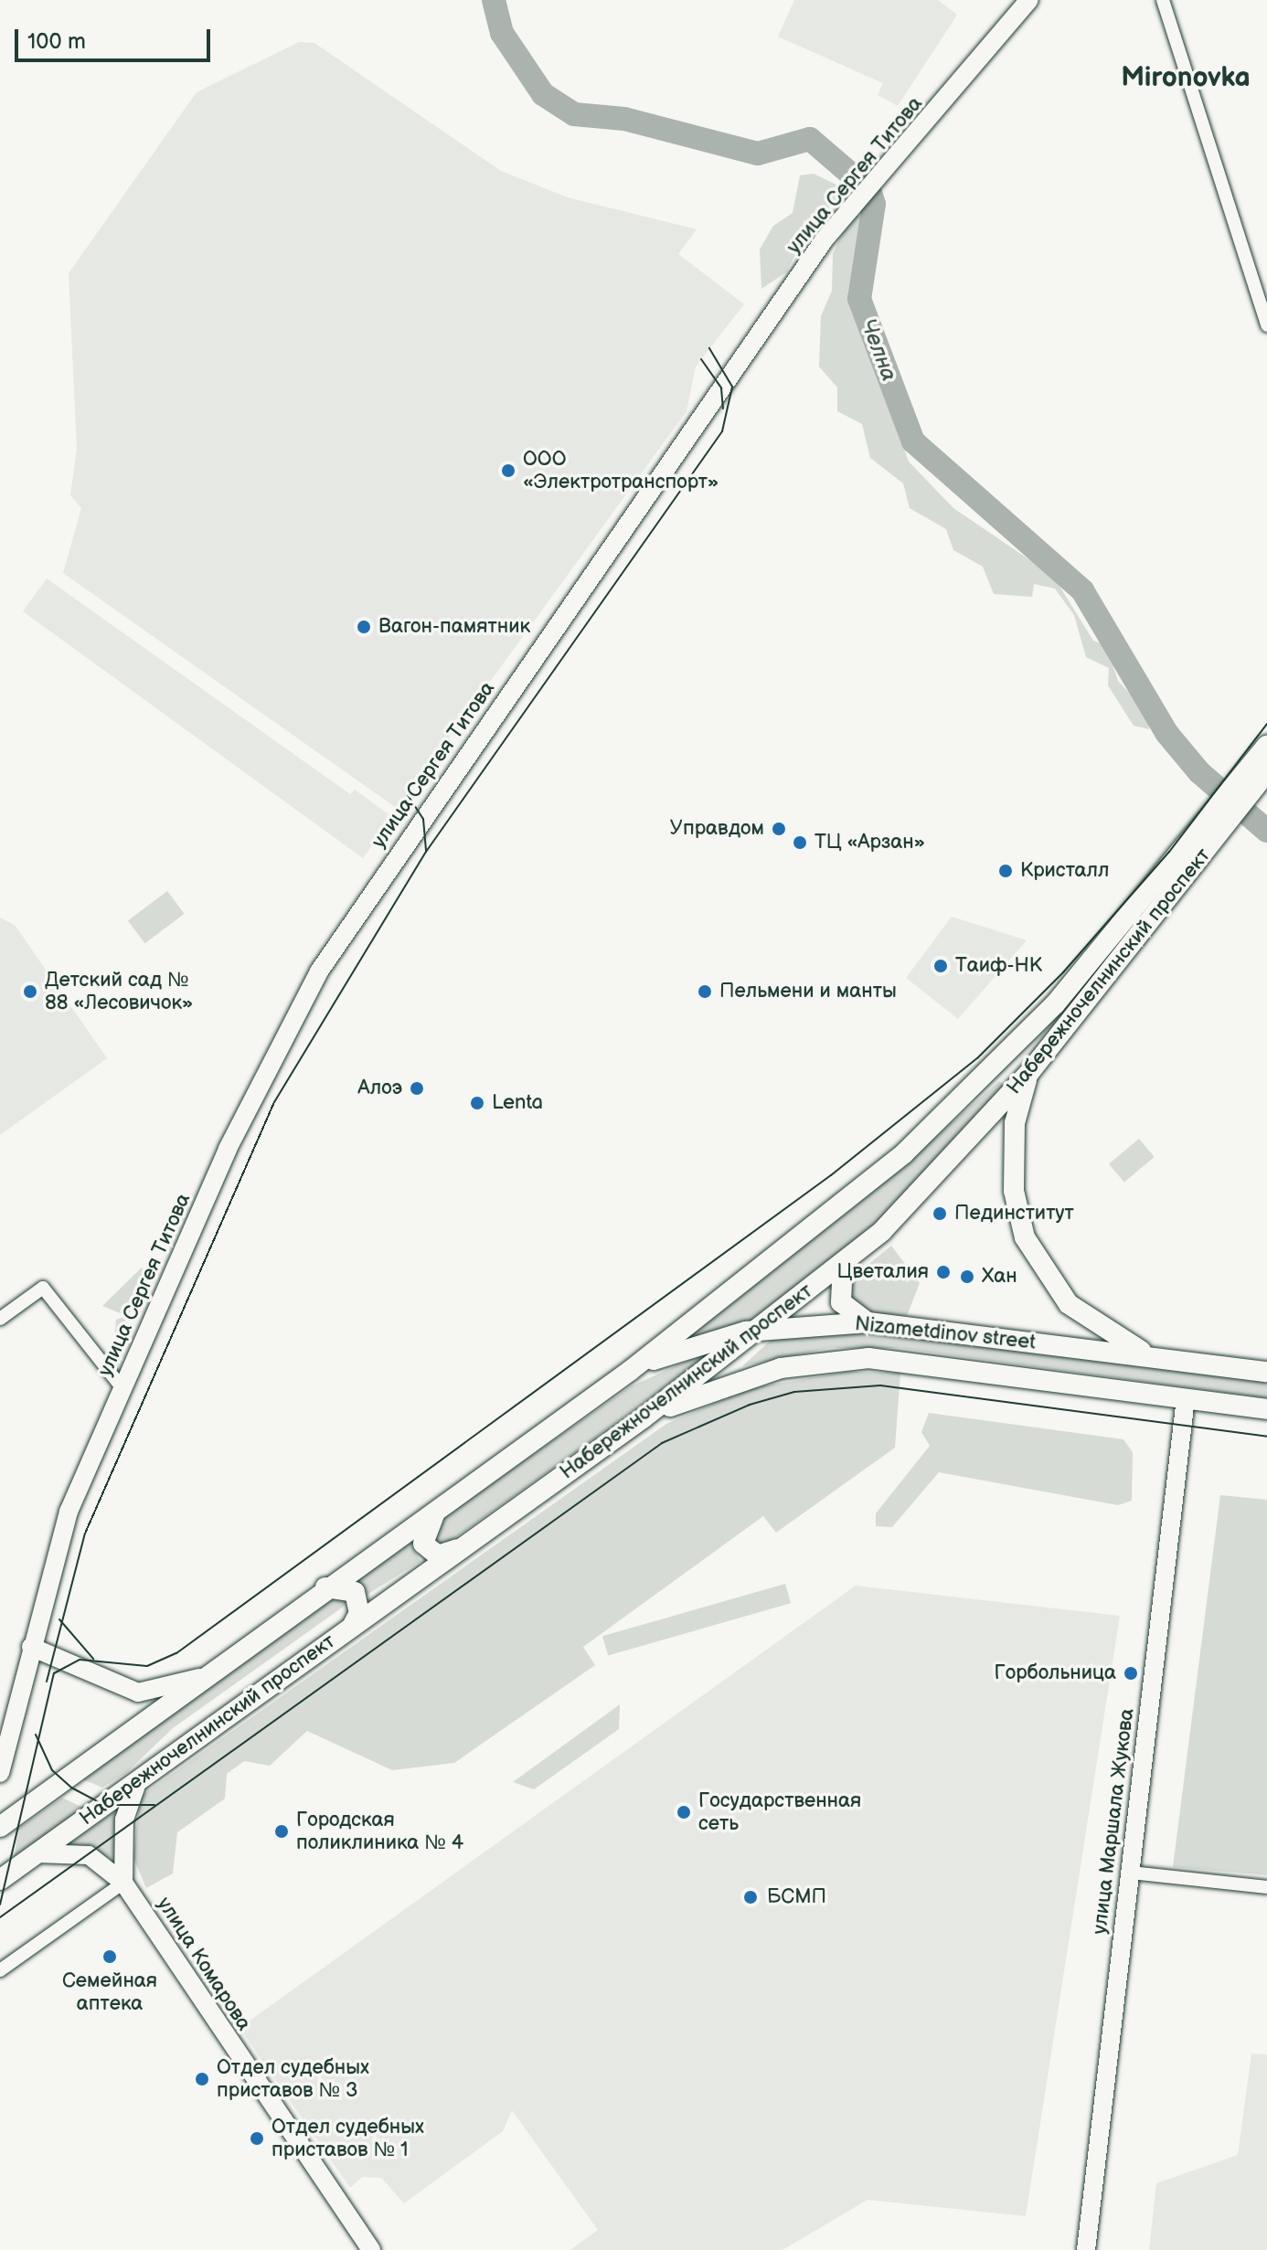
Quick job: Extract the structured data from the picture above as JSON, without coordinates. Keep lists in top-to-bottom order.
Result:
{
  "streets": {
    "main road": [
      "улица Сергея Титова",
      "Набережночелнинский проспект",
      "Nizametdinov street",
      "улица Маршала Жукова",
      "улица Комарова"
    ]
  },
  "crossings": [
    ["Набережночелнинский проспект", "Nizametdinov street"],
    ["Набережночелнинский проспект", "улица Комарова"],
    ["Nizametdinov street", "улица Маршала Жукова"]
  ],
  "districts": ["Mironovka"],
  "water": ["Челна"],
  "places": [
    "ООО «Электротранспорт»",
    "Вагон-памятник",
    "Управдом",
    "ТЦ «Арзан»",
    "Кристалл",
    "Таиф-НК",
    "Детский сад № 88 «Лесовичок»",
    "Пельмени и манты",
    "Алоэ",
    "Lenta",
    "Пединститут",
    "Цветалия",
    "Хан",
    "Горбольница",
    "Государственная сеть",
    "Городская поликлиника № 4",
    "БСМП",
    "Семейная аптека",
    "Отдел судебных приставов № 3",
    "Отдел судебных приставов № 1"
  ],
  "scale_bar": "100 m"
}
